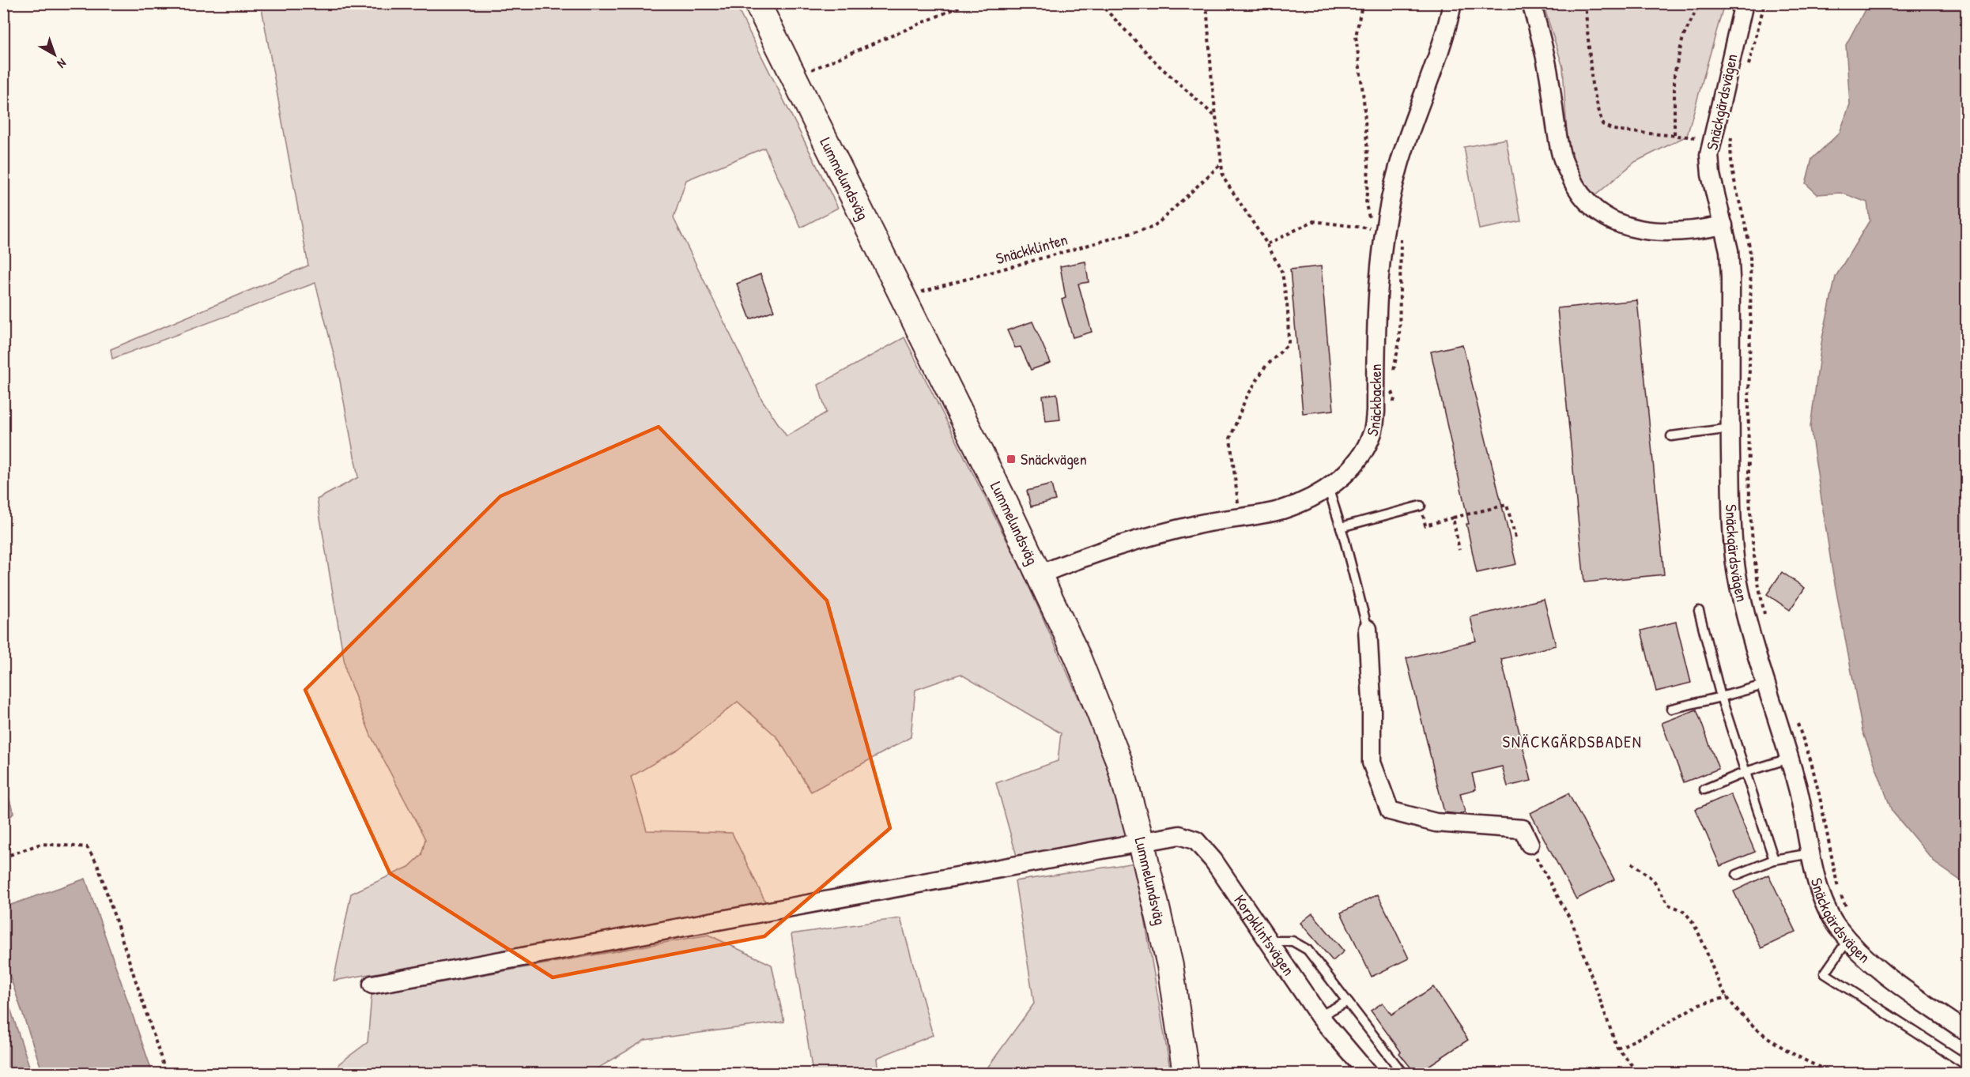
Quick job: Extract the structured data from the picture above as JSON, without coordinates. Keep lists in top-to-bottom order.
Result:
{
  "streets": {
    "main road": ["Lummelundsväg"],
    "street": ["Snäckgärdsvägen", "Snäckbacken", "Korpklintsvägen"],
    "path": ["Snäckklinten"]
  },
  "crossings": [
    ["Lummelundsväg", "Snäckbacken"],
    ["Lummelundsväg", "Korpklintsvägen"]
  ],
  "districts": ["SNÄCKGÄRDSBADEN"],
  "places": {
    "transit": ["Snäckvägen"]
  },
  "north": "bottom right"
}
